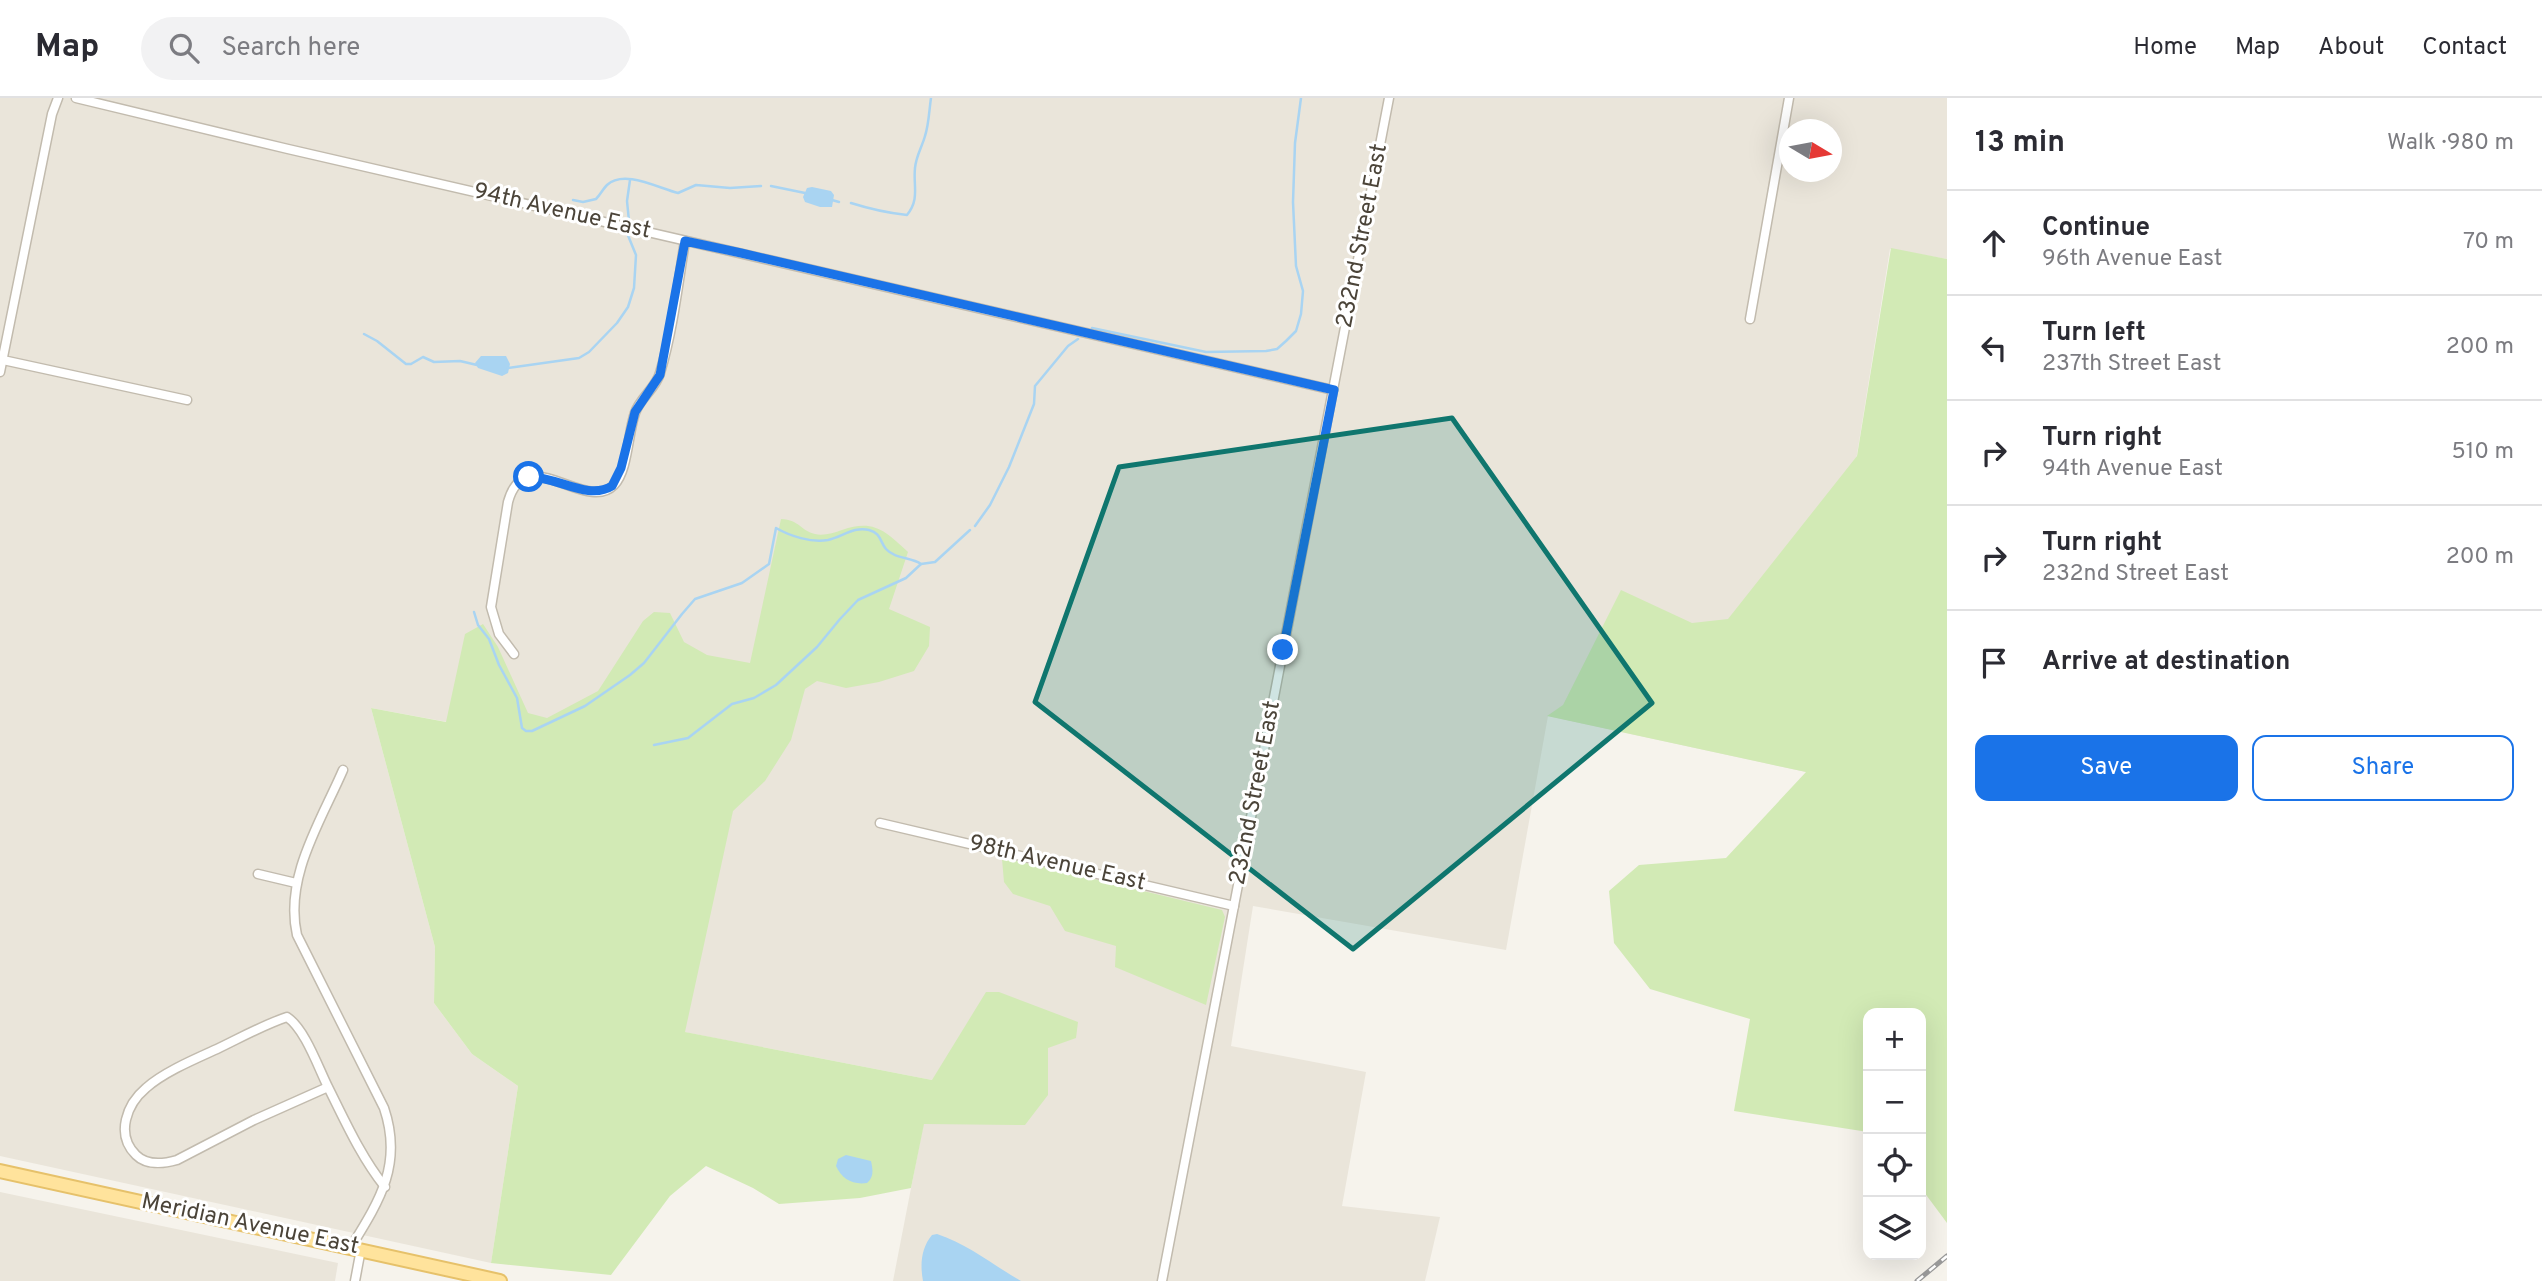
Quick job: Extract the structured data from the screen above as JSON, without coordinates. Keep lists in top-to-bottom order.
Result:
{
  "streets": {
    "main road": ["Meridian Avenue East"],
    "street": ["94th Avenue East", "232nd Street East", "98th Avenue East"]
  },
  "crossings": [
    ["94th Avenue East", "232nd Street East"],
    ["232nd Street East", "98th Avenue East"]
  ],
  "north": "right",
  "page": {
    "header": "Map",
    "search": "Search here",
    "nav": [
      "Home",
      "Map",
      "About",
      "Contact"
    ],
    "heading": ["13 min", "Walk · 980 m"],
    "list": [
      ["Continue", "96th Avenue East", "70 m"],
      ["Turn left", "237th Street East", "200 m"],
      ["Turn right", "94th Avenue East", "510 m"],
      ["Turn right", "232nd Street East", "200 m"],
      "Arrive at destination"
    ],
    "buttons": ["Save", "Share"],
    "map_buttons": ["+", "−"]
  }
}
